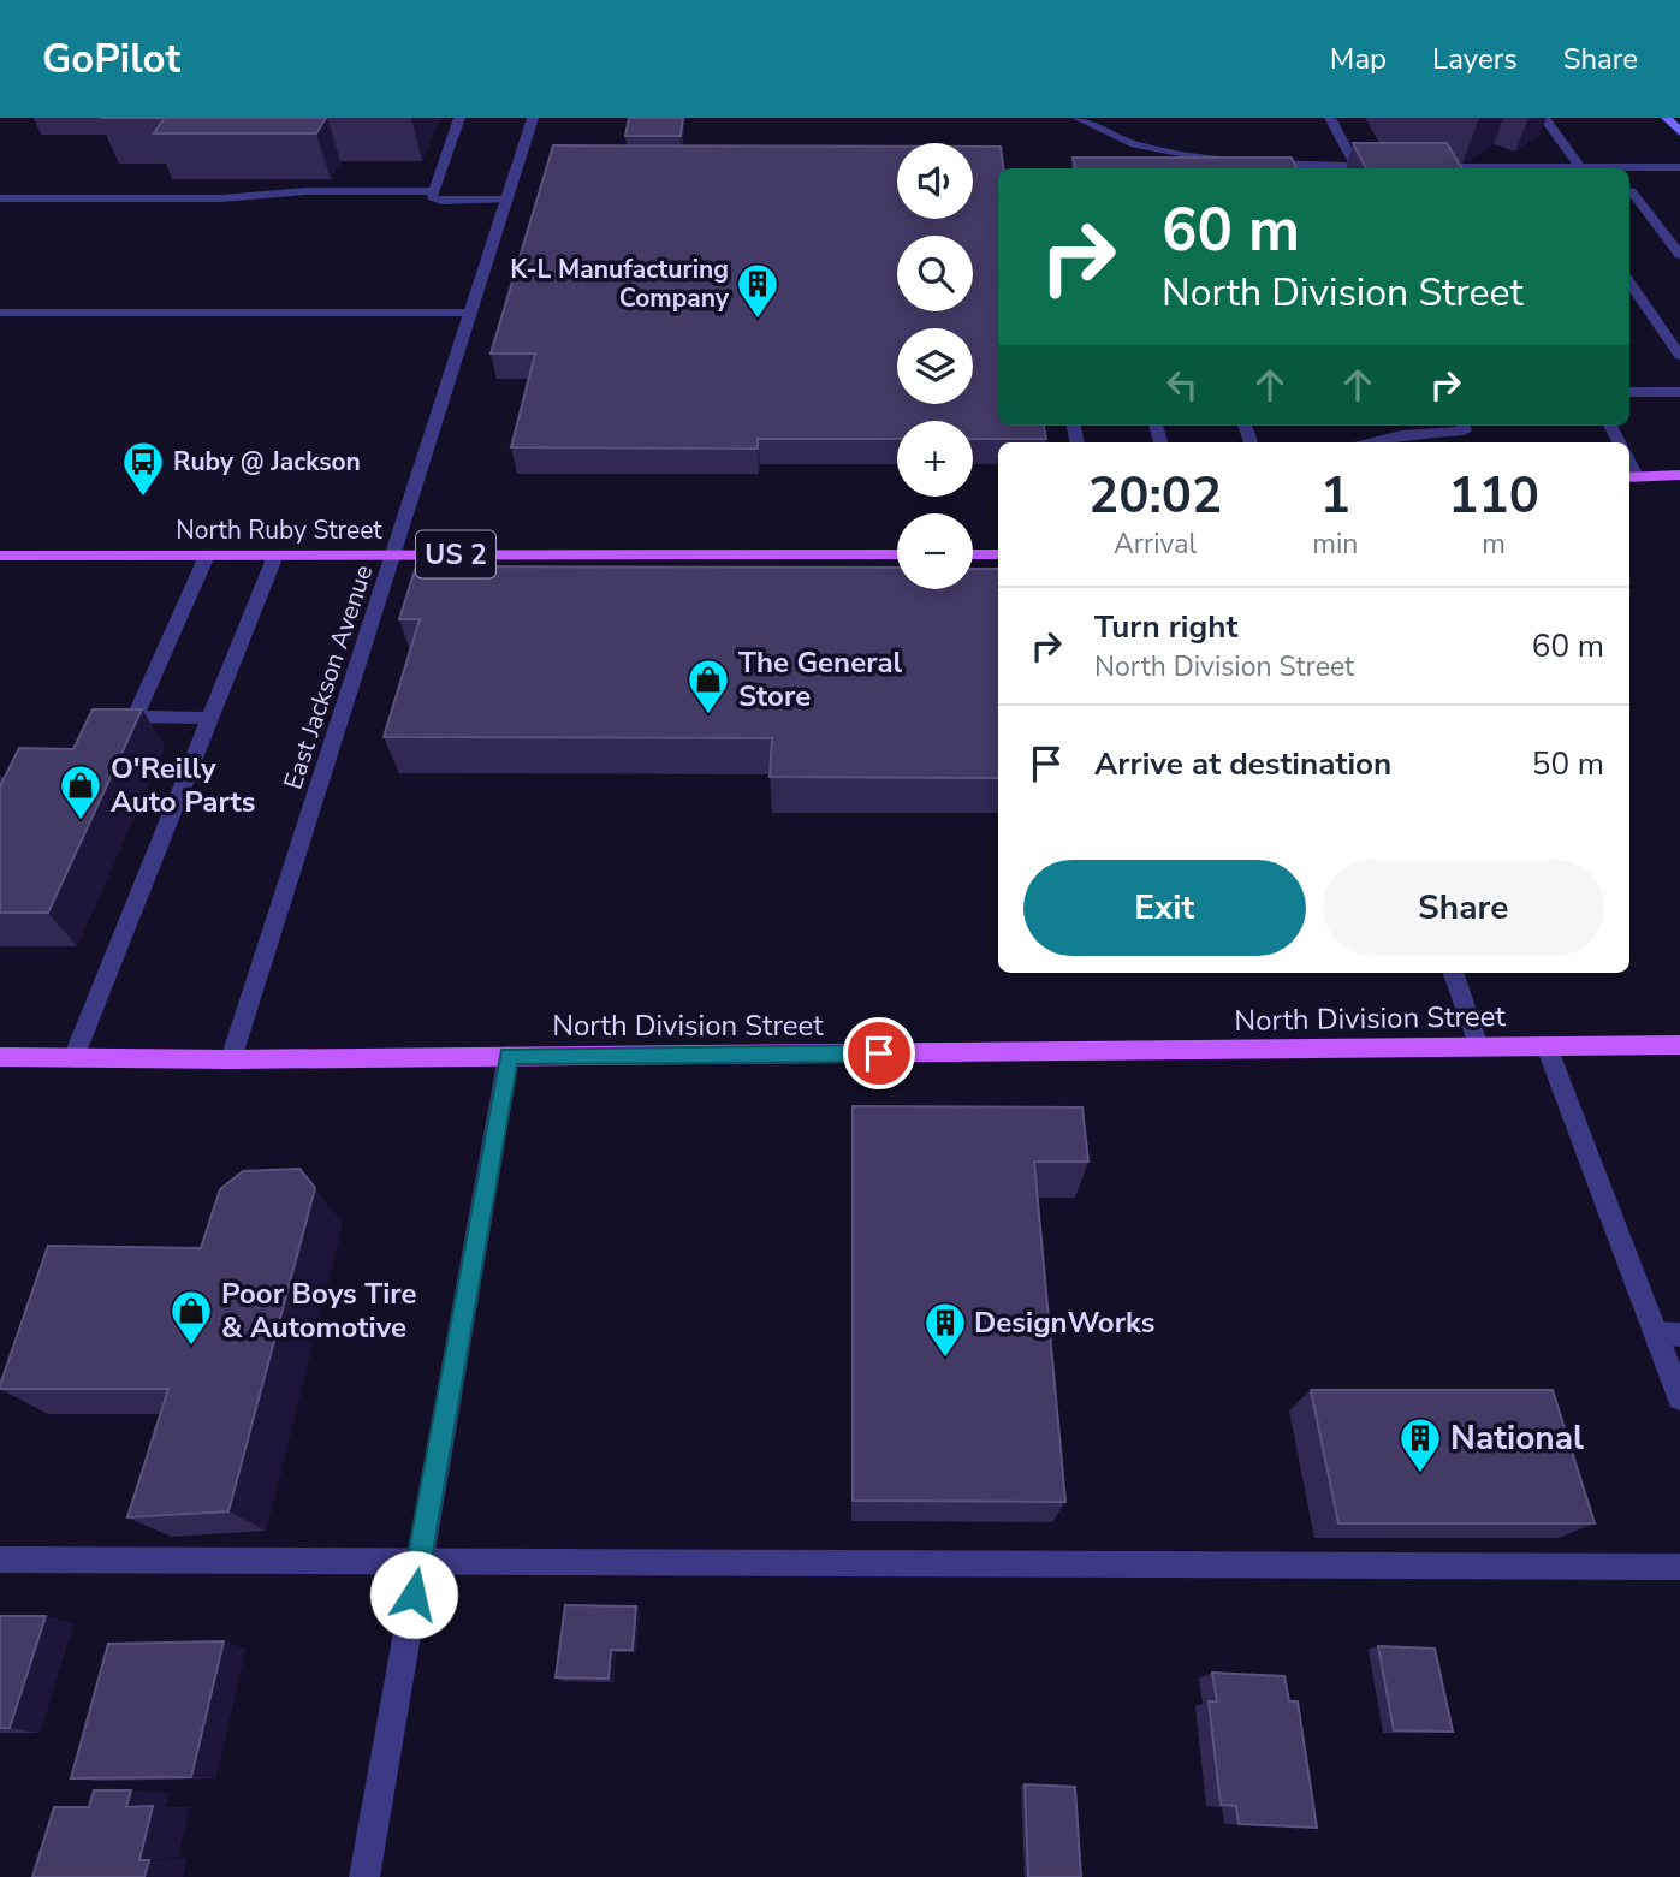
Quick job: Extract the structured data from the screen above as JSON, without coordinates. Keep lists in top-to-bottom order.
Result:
{
  "streets": {
    "main road": ["North Ruby Street", "US 2", "North Division Street"],
    "street": ["East Jackson Avenue"]
  },
  "crossings": [
    ["North Ruby Street", "East Jackson Avenue"],
    ["East Jackson Avenue", "North Division Street"]
  ],
  "places": {
    "building": ["K-L Manufacturing Company", "DesignWorks", "National"],
    "bus stop": ["Ruby @ Jackson"],
    "shop": ["The General Store", "O'Reilly Auto Parts", "Poor Boys Tire & Automotive"]
  },
  "page": {
    "header": "GoPilot",
    "nav": ["Map", "Layers", "Share"],
    "map_buttons": ["+", "−"],
    "turn": ["60 m", "North Division Street"],
    "eta": [
      "20:02",
      "Arrival",
      "1",
      "min",
      "110",
      "m"
    ],
    "list": [
      {
        "name": "Turn right",
        "note": "North Division Street",
        "value": "60 m"
      },
      {
        "name": "Arrive at destination",
        "value": "50 m"
      }
    ],
    "buttons": ["Exit", "Share"]
  }
}
